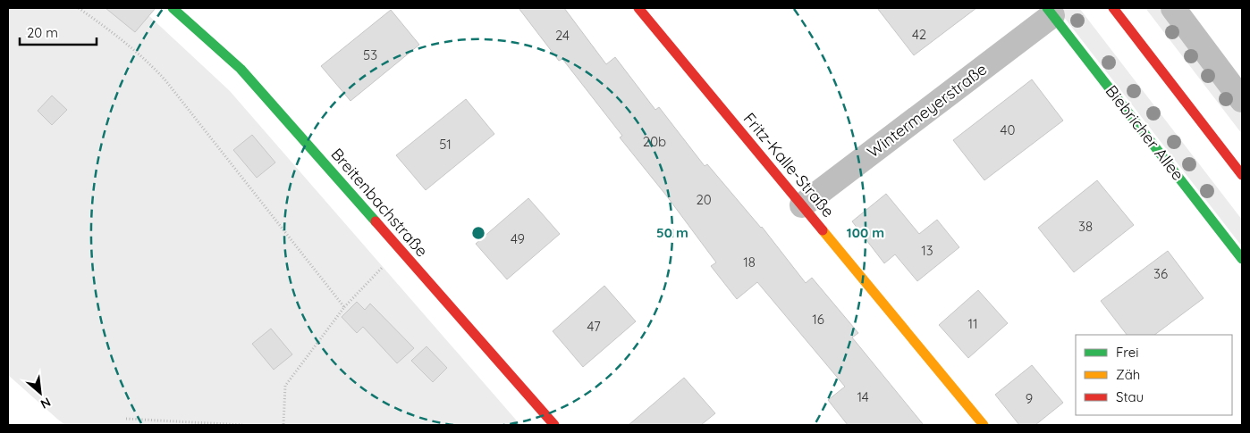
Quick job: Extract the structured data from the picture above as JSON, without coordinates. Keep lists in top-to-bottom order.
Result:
{
  "streets": {
    "street": [
      "Wintermeyerstraße",
      "Biebricher Allee",
      "Fritz-Kalle-Straße",
      "Breitenbachstraße"
    ]
  },
  "crossings": [
    ["Wintermeyerstraße", "Biebricher Allee"],
    ["Wintermeyerstraße", "Fritz-Kalle-Straße"]
  ],
  "house_numbers": [
    "42",
    "24",
    "53",
    "40",
    "20b",
    "51",
    "20",
    "38",
    "49",
    "13",
    "18",
    "36",
    "16",
    "11",
    "47",
    "14",
    "9"
  ],
  "legend": ["Frei", "Zäh", "Stau"],
  "scale_bar": "20 m",
  "north": "bottom right",
  "rings": ["50 m", "100 m"]
}
